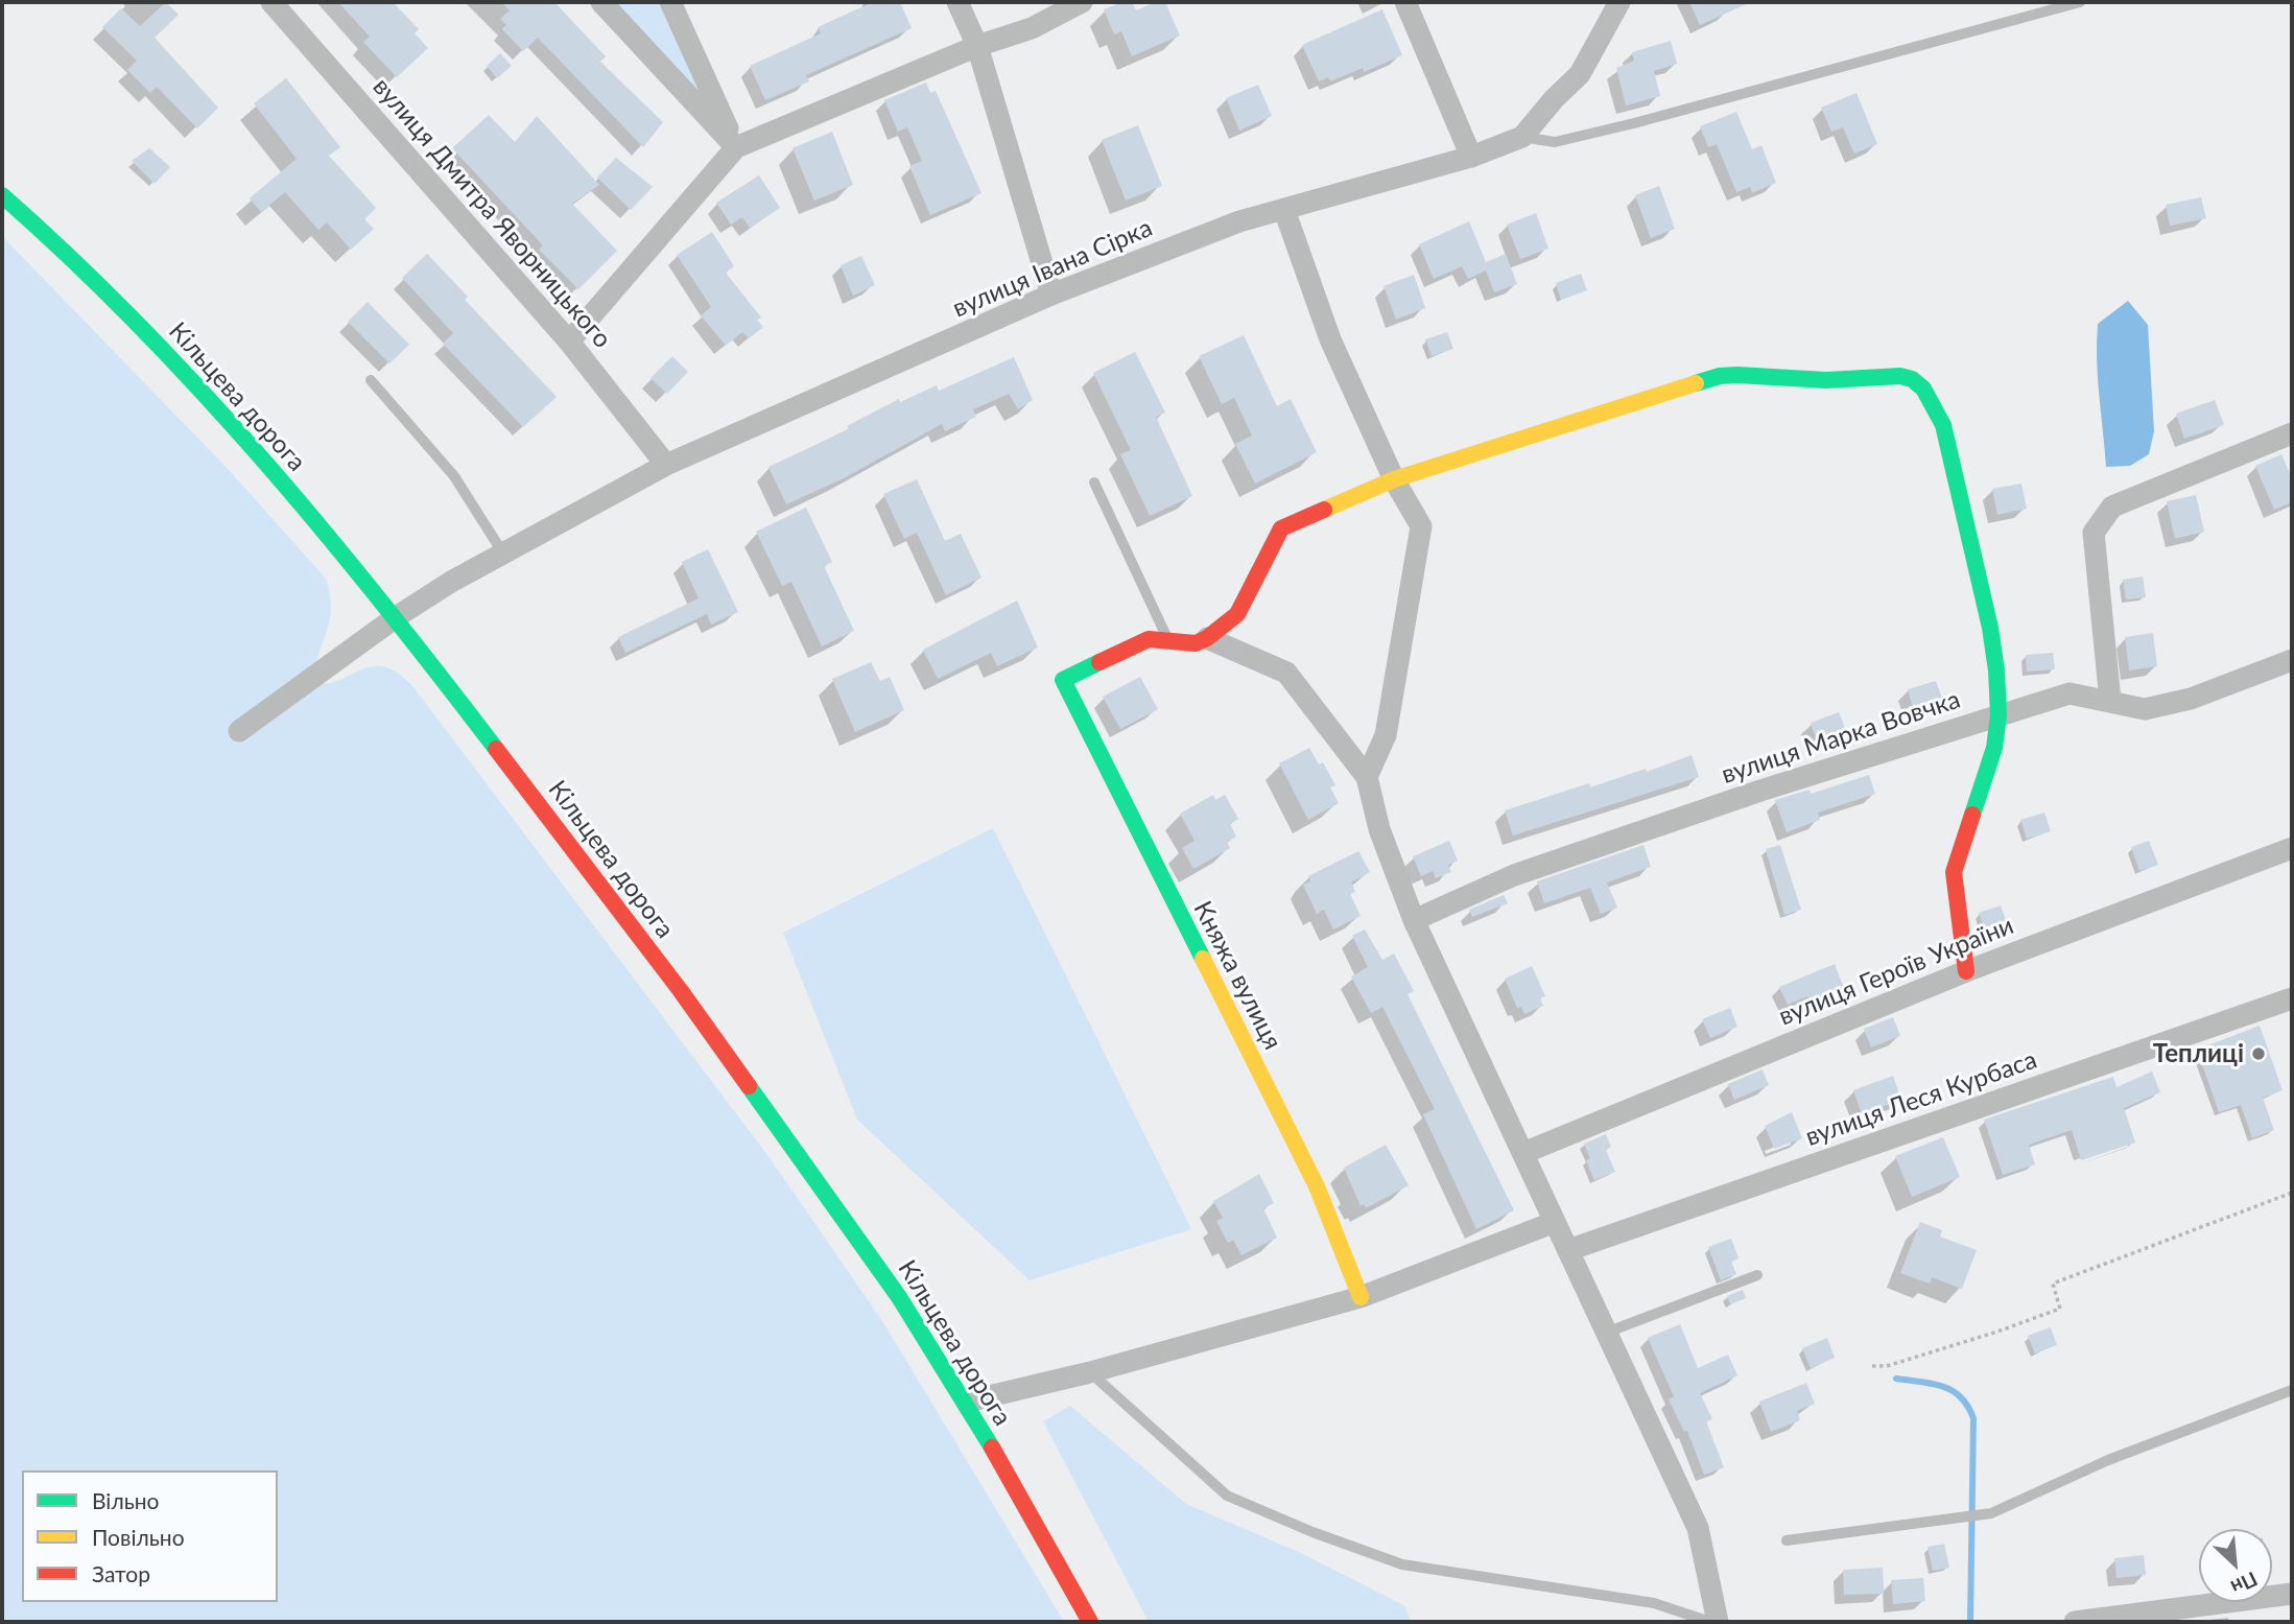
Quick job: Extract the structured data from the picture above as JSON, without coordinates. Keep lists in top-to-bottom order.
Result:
{
  "streets": {
    "main road": ["Кільцева дорога", "Княжа вулиця"],
    "street": [
      "вулиця Дмитра Яворницького",
      "вулиця Івана Сірка",
      "вулиця Марка Вовчка",
      "вулиця Героїв України",
      "вулиця Леся Курбаса"
    ]
  },
  "crossings": [
    ["вулиця Дмитра Яворницького", "вулиця Івана Сірка"],
    ["вулиця Івана Сірка", "Кільцева дорога"]
  ],
  "places": ["Теплиці"],
  "legend": ["Вільно", "Повільно", "Затор"],
  "north": "bottom right"
}
